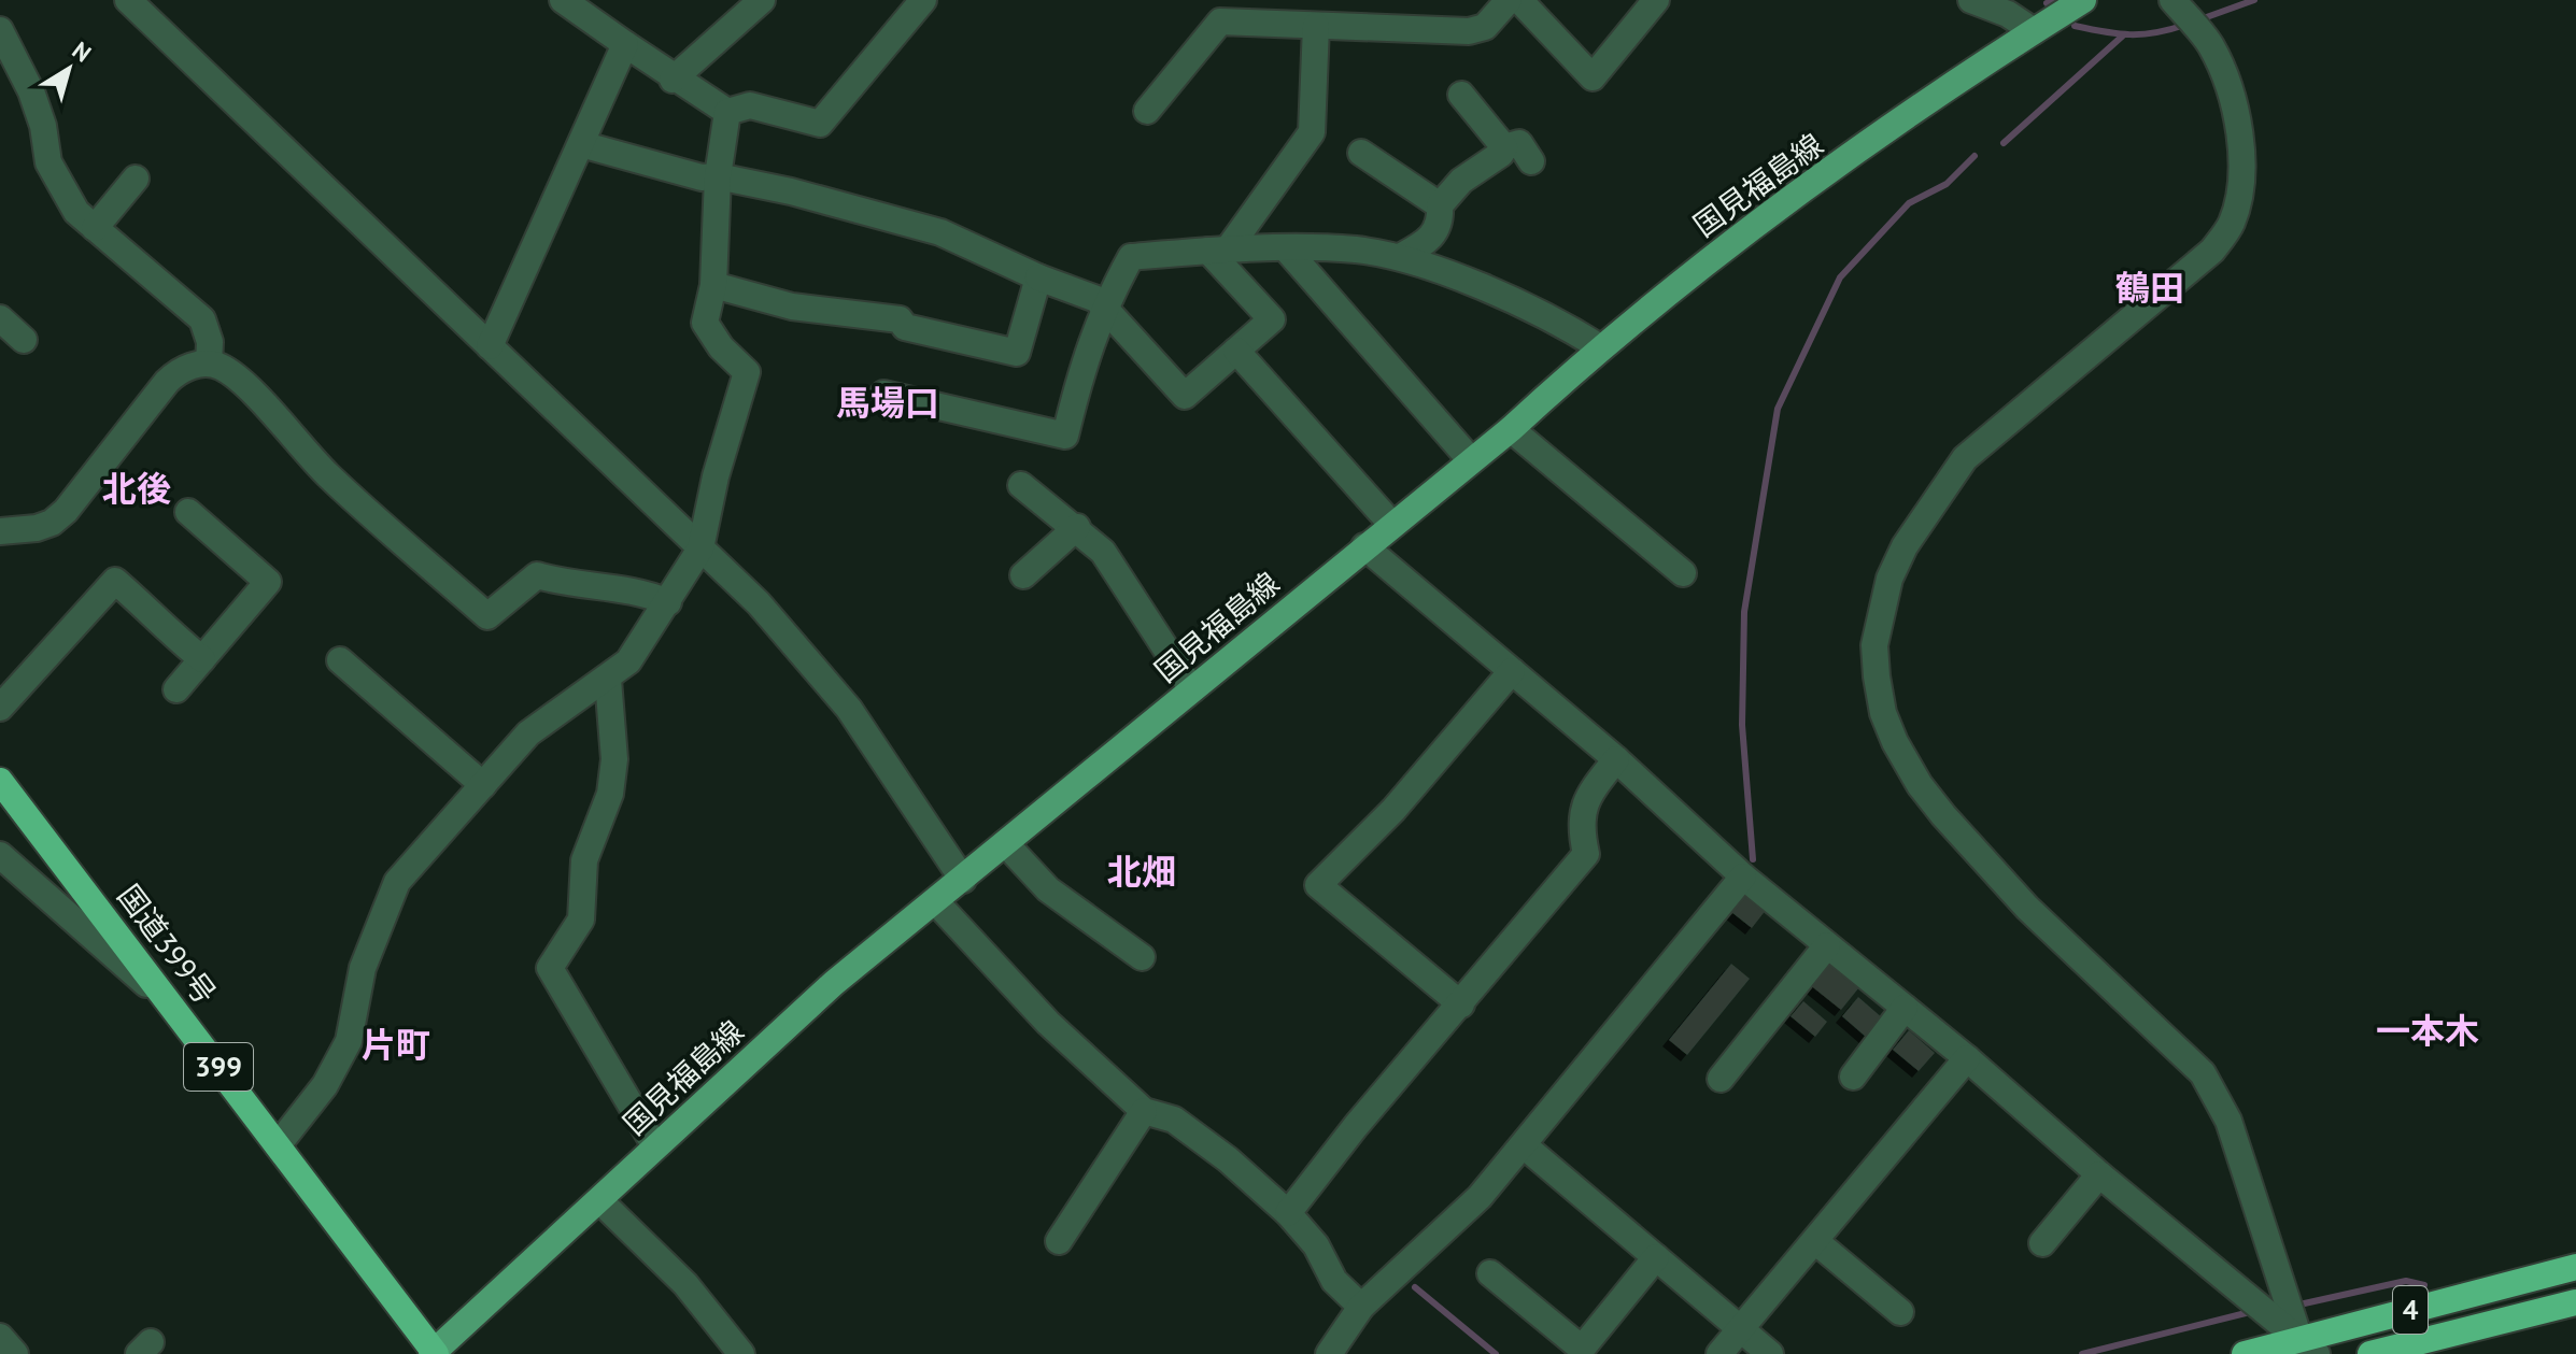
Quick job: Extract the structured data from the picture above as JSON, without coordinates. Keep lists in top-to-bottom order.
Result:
{
  "streets": {
    "highway": ["国道399号", "399", "4"],
    "main road": ["国見福島線"]
  },
  "crossings": [
    ["国見福島線", "国道399号"]
  ],
  "districts": [
    "鶴田",
    "馬場口",
    "北後",
    "北畑",
    "一本木",
    "片町"
  ],
  "north": "top right"
}
